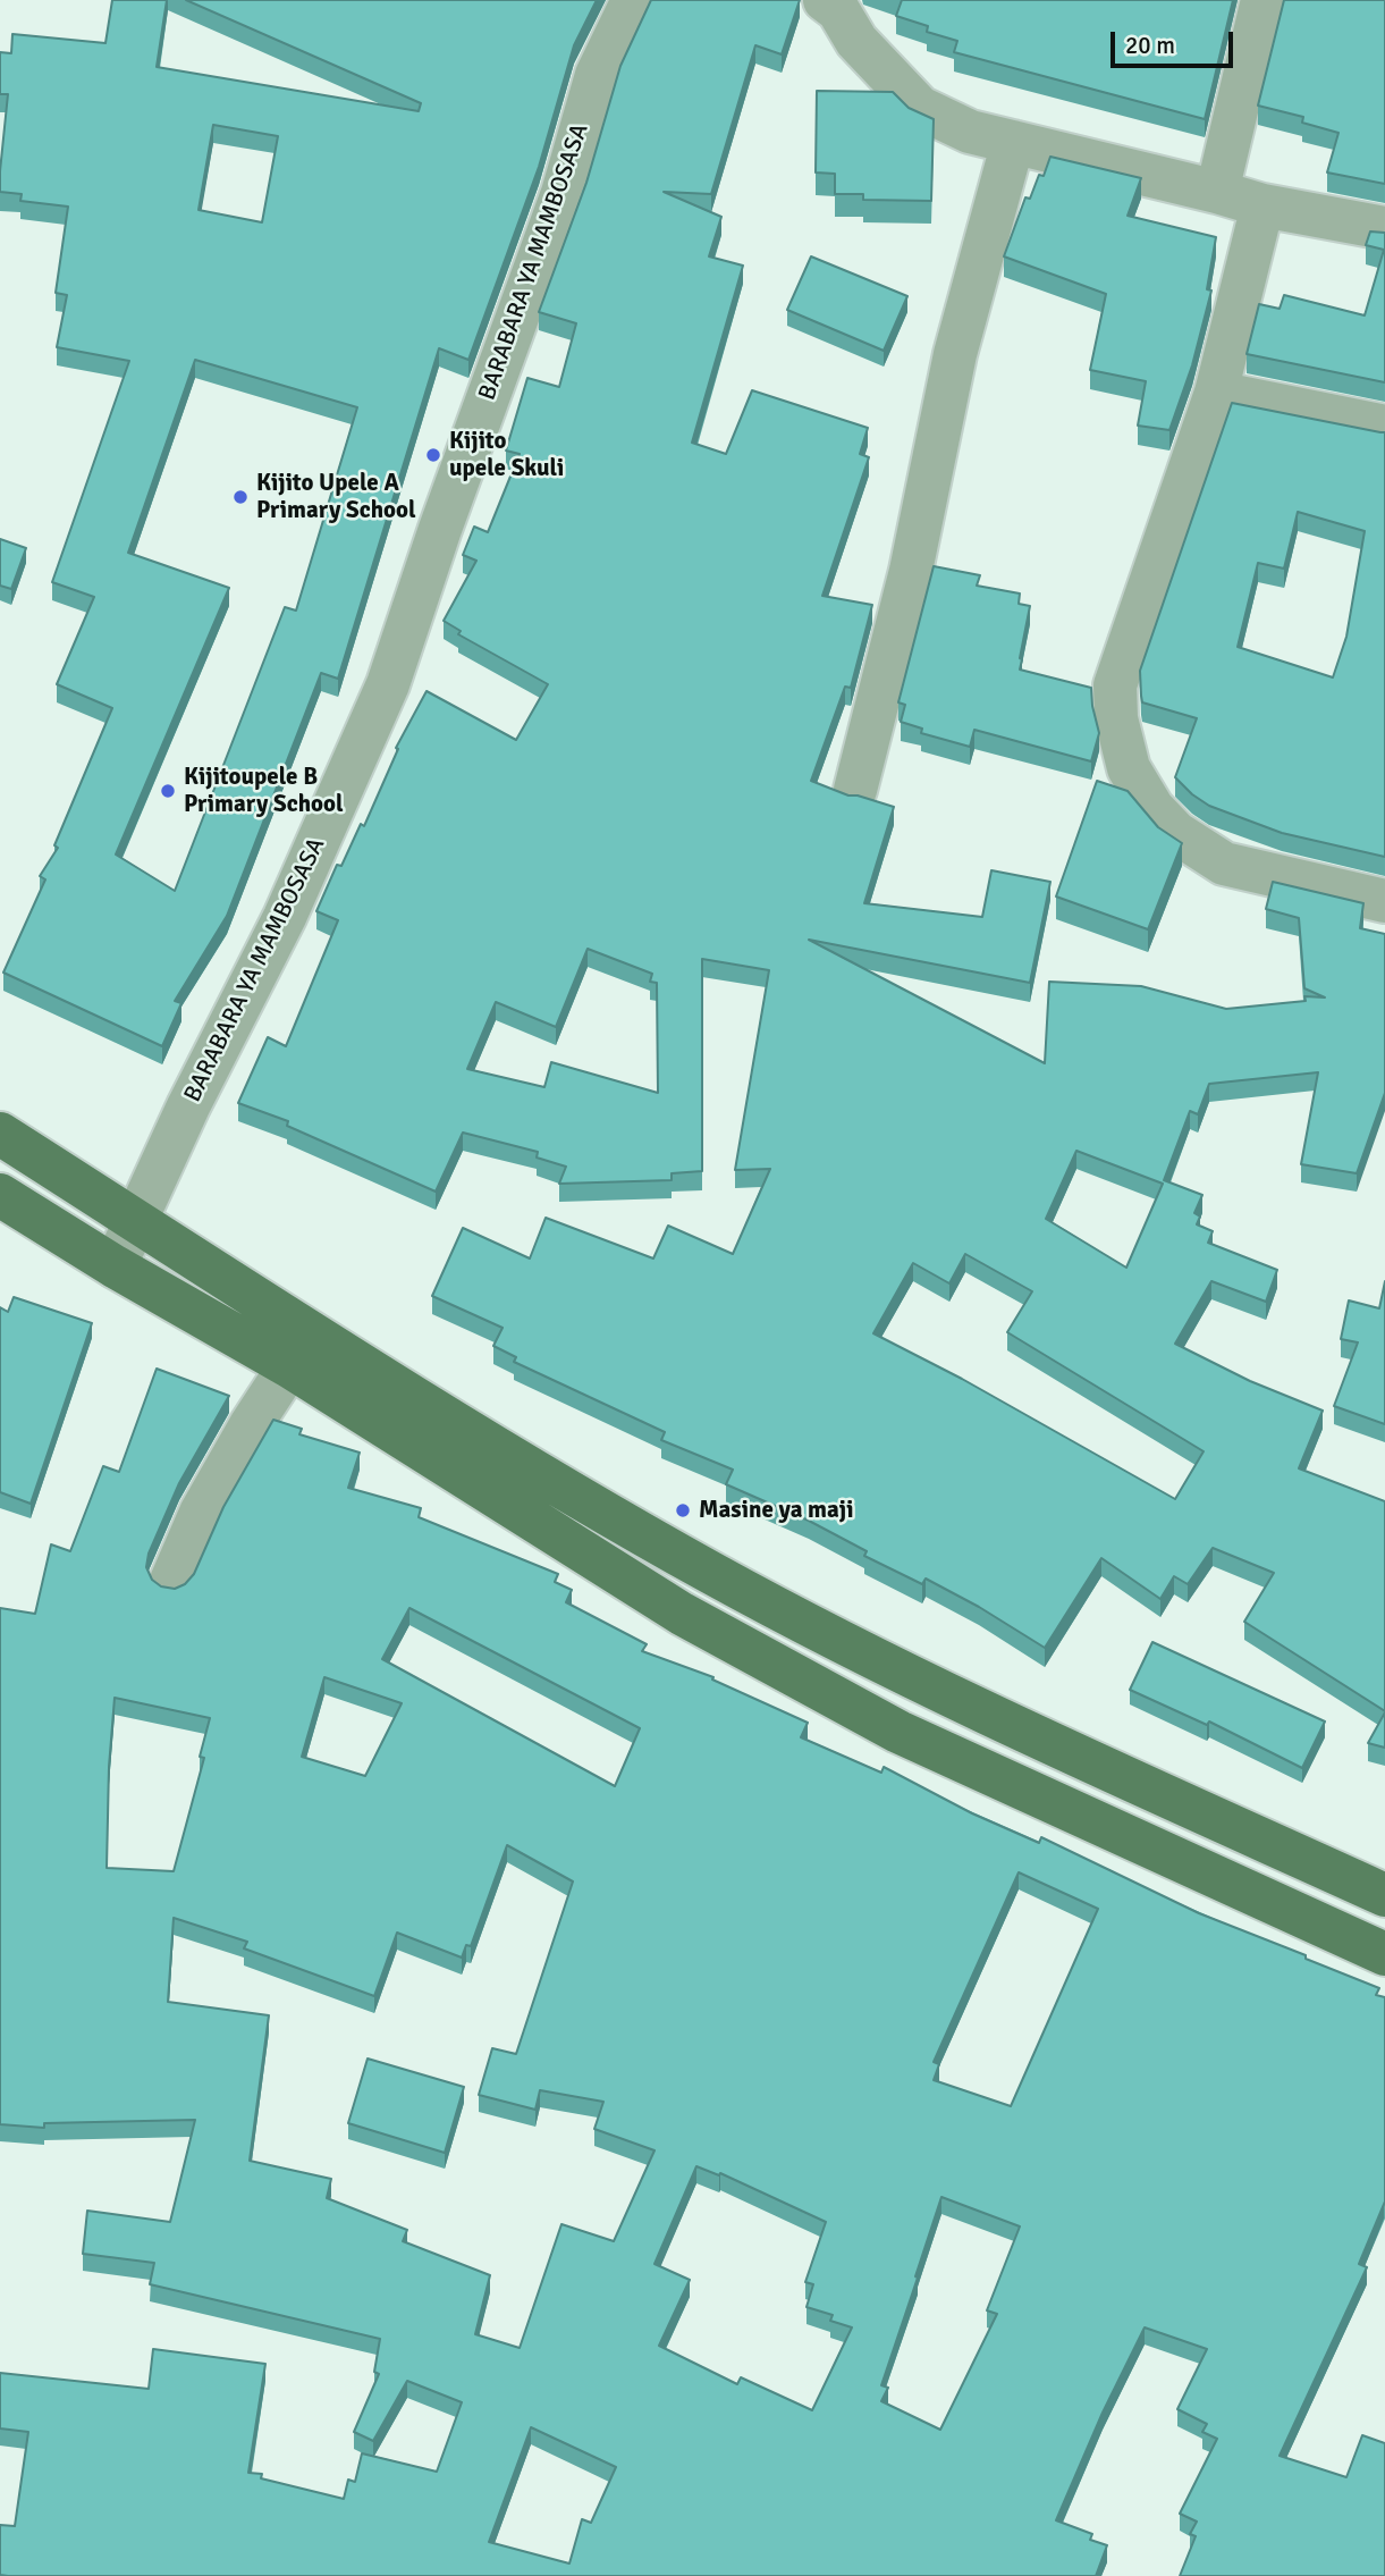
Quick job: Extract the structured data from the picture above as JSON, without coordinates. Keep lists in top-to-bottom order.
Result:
{
  "streets": {
    "street": ["BARABARA YA MAMBOSASA"]
  },
  "places": [
    "Kijito upele Skuli",
    "Kijito Upele A Primary School",
    "Kijitoupele B Primary School",
    "Masine ya maji"
  ],
  "scale_bar": "20 m"
}
